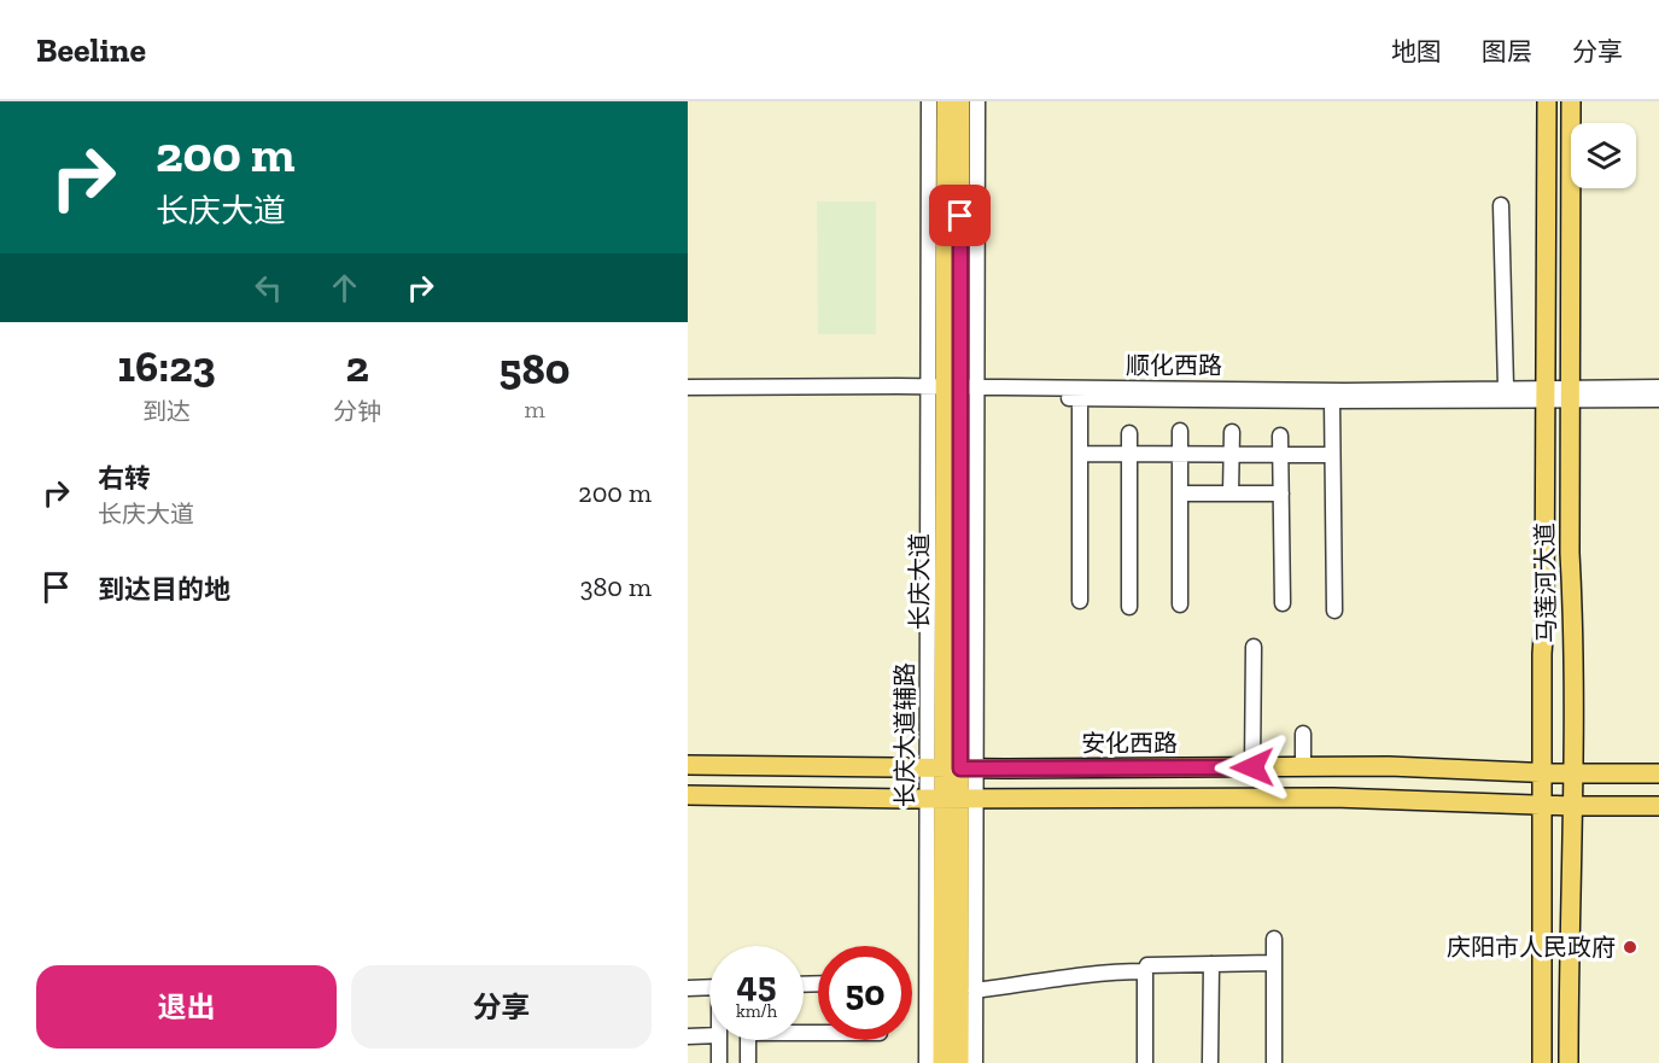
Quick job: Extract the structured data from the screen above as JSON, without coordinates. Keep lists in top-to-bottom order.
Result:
{
  "streets": {
    "main road": ["长庆大道", "马莲河大道", "安化西路"],
    "street": ["顺化西路", "长庆大道辅路"]
  },
  "crossings": [
    ["顺化西路", "长庆大道"],
    ["顺化西路", "马莲河大道"],
    ["顺化西路", "长庆大道辅路"],
    ["长庆大道", "长庆大道辅路"],
    ["长庆大道", "安化西路"],
    ["马莲河大道", "安化西路"],
    ["长庆大道辅路", "安化西路"]
  ],
  "places": ["庆阳市人民政府"],
  "page": {
    "header": "Beeline",
    "nav": ["地图", "图层", "分享"],
    "turn": ["200 m", "长庆大道"],
    "eta": [
      "16:23",
      "到达",
      "2",
      "分钟",
      "580",
      "m"
    ],
    "list": [
      {
        "name": "右转",
        "note": "长庆大道",
        "value": "200 m"
      },
      {
        "name": "到达目的地",
        "value": "380 m"
      }
    ],
    "speed": "45 km/h",
    "limit": "50",
    "buttons": ["退出", "分享"]
  }
}
